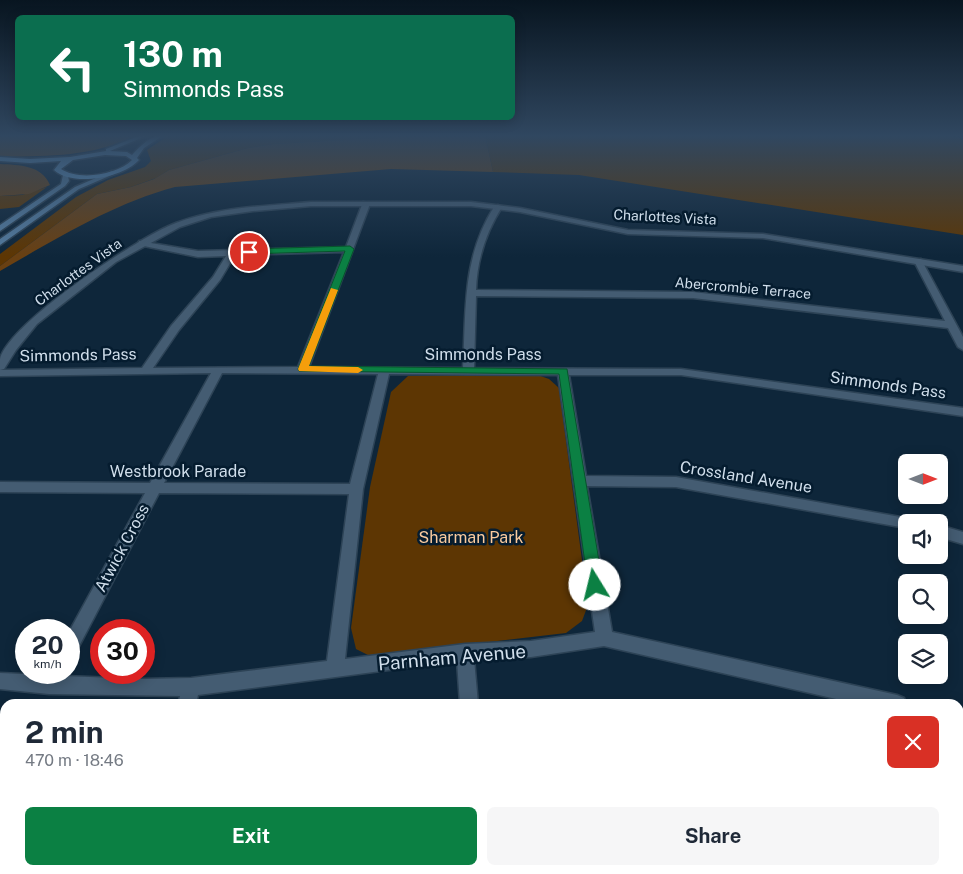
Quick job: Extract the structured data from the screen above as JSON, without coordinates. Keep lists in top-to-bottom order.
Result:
{
  "streets": {
    "street": [
      "Charlottes Vista",
      "Abercrombie Terrace",
      "Simmonds Pass",
      "Westbrook Parade",
      "Crossland Avenue",
      "Atwick Cross",
      "Parnham Avenue"
    ]
  },
  "crossings": [
    ["Simmonds Pass", "Atwick Cross"],
    ["Westbrook Parade", "Atwick Cross"]
  ],
  "parks": ["Sharman Park"],
  "north": "right",
  "page": {
    "turn": ["130 m", "Simmonds Pass"],
    "speed": "20 km/h",
    "limit": "30",
    "heading": ["2 min", "470 m · 18:46"],
    "buttons": ["Exit", "Share"]
  }
}
